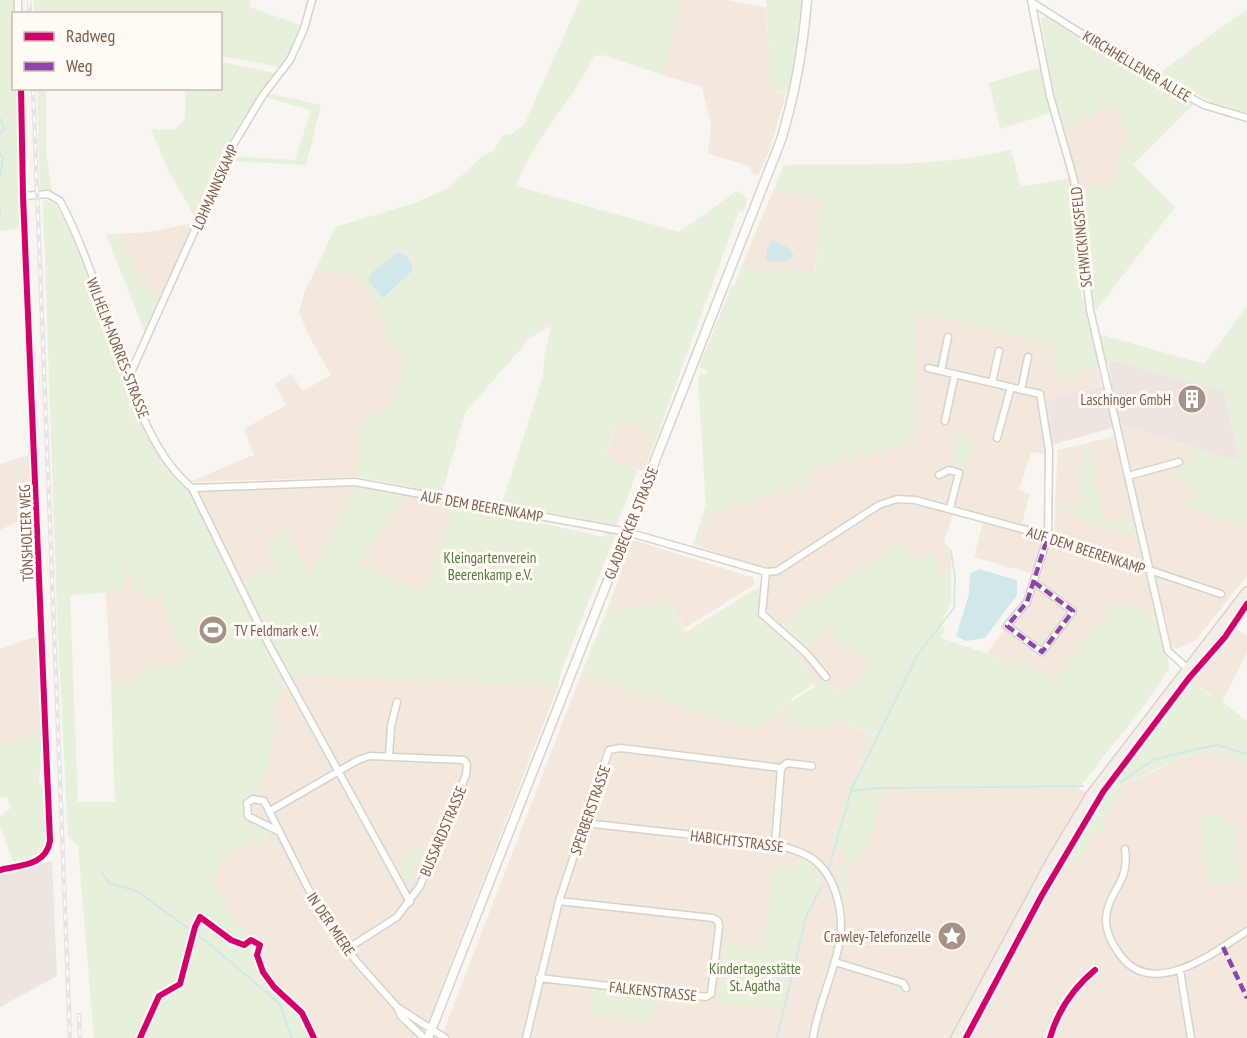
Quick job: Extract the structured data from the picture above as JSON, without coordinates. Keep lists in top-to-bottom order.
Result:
{
  "streets": {
    "main road": ["GLADBECKER STRASSE"],
    "street": [
      "KIRCHHELLENER ALLEE",
      "LOHMANNSKAMP",
      "SCHWICKINGSFELD",
      "WILHELM-NORRES-STRASSE",
      "AUF DEM BEERENKAMP",
      "TÖNSHOLTER WEG",
      "SPERBERSTRASSE",
      "BUSSARDSTRASSE",
      "HABICHTSTRASSE",
      "IN DER MIERE",
      "FALKENSTRASSE"
    ]
  },
  "crossings": [
    ["KIRCHHELLENER ALLEE", "SCHWICKINGSFELD"],
    ["LOHMANNSKAMP", "WILHELM-NORRES-STRASSE"],
    ["SCHWICKINGSFELD", "AUF DEM BEERENKAMP"],
    ["WILHELM-NORRES-STRASSE", "AUF DEM BEERENKAMP"],
    ["WILHELM-NORRES-STRASSE", "TÖNSHOLTER WEG"],
    ["WILHELM-NORRES-STRASSE", "BUSSARDSTRASSE"],
    ["AUF DEM BEERENKAMP", "GLADBECKER STRASSE"],
    ["GLADBECKER STRASSE", "IN DER MIERE"],
    ["SPERBERSTRASSE", "HABICHTSTRASSE"],
    ["SPERBERSTRASSE", "FALKENSTRASSE"],
    ["BUSSARDSTRASSE", "IN DER MIERE"]
  ],
  "parks": ["Kleingartenverein Beerenkamp e.V.", "Kindertagesstätte St. Agatha"],
  "places": {
    "building": ["Laschinger GmbH"],
    "sports": ["TV Feldmark e.V."],
    "place": ["Crawley-Telefonzelle"]
  },
  "legend": ["Radweg", "Weg"]
}
